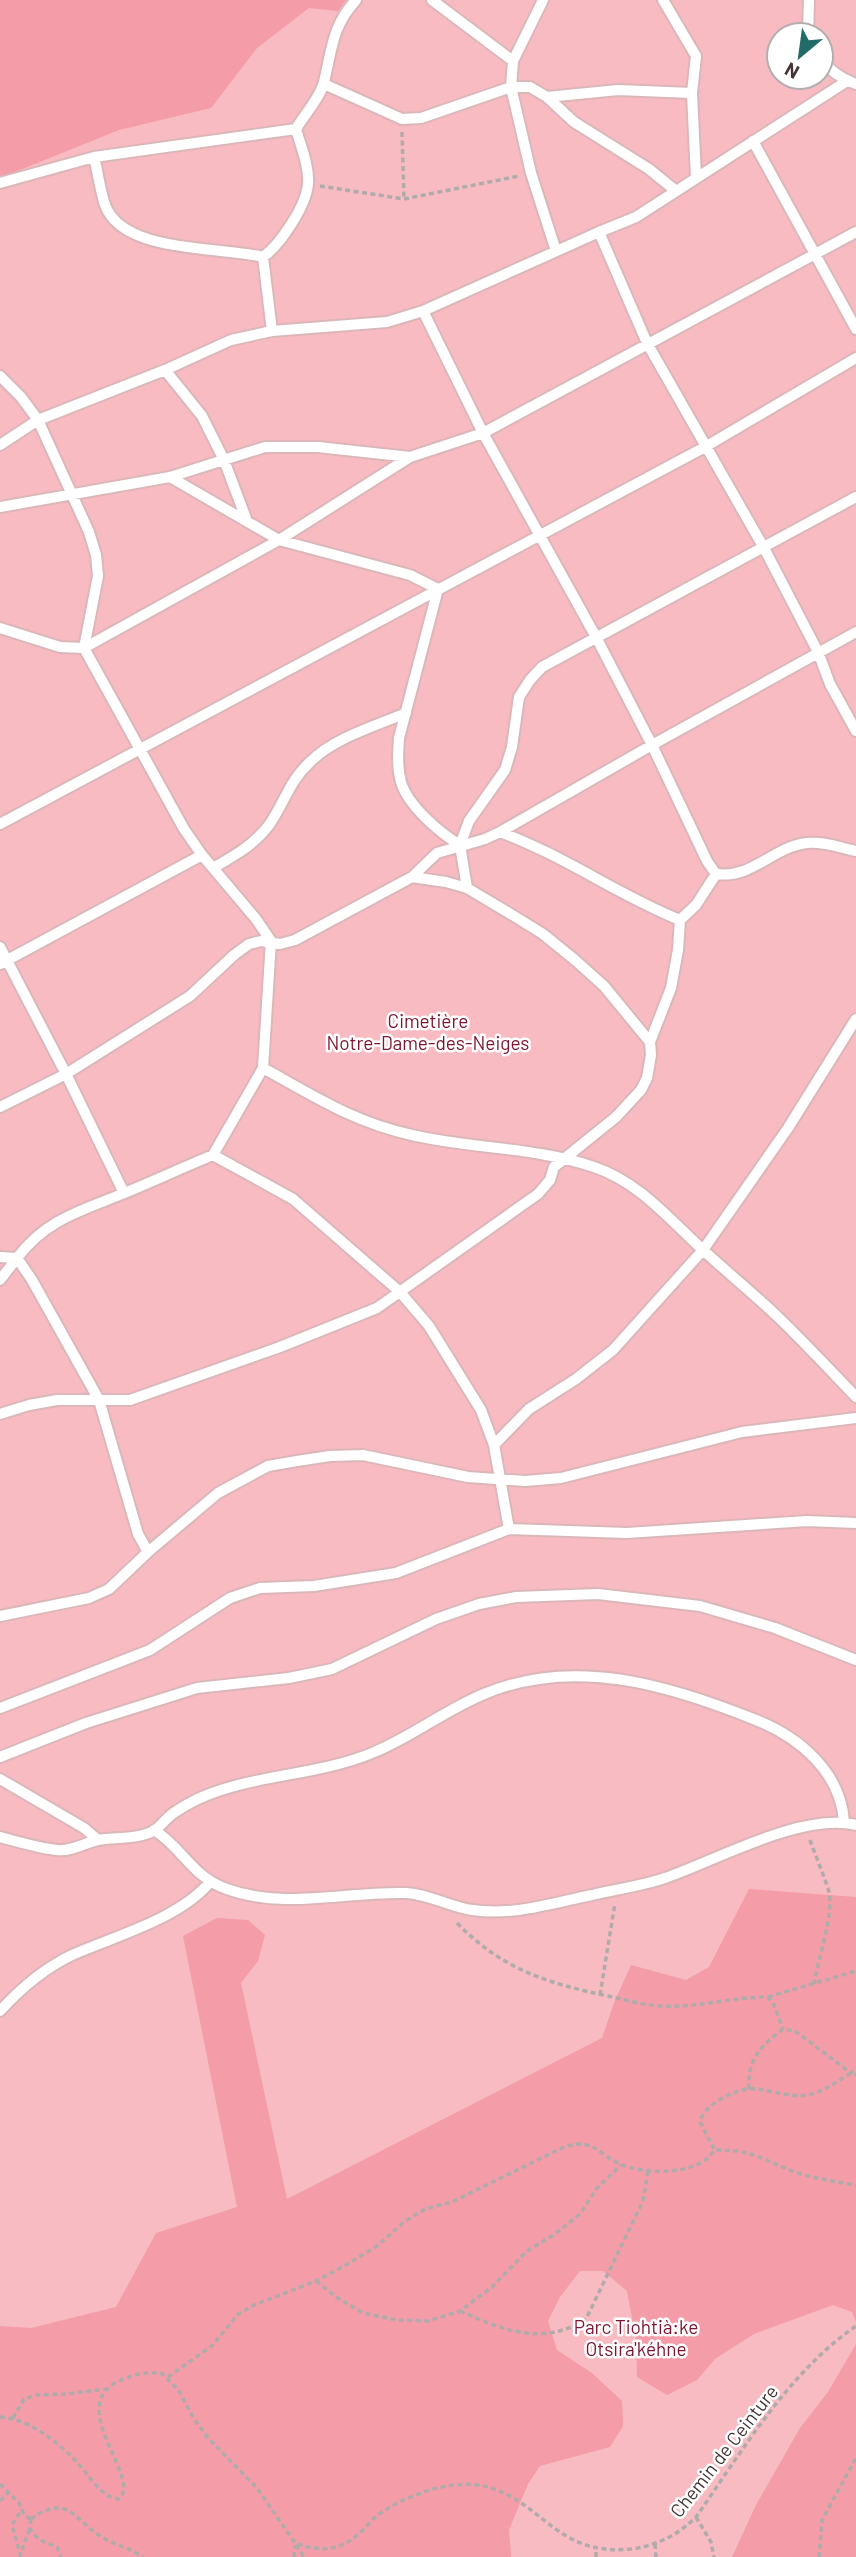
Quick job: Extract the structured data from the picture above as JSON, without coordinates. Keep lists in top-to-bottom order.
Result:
{
  "streets": {
    "path": ["Chemin de Ceinture"]
  },
  "parks": ["Cimetière Notre-Dame-des-Neiges", "Parc Tiohtià:ke Otsira'kéhne"],
  "north": "bottom left"
}
